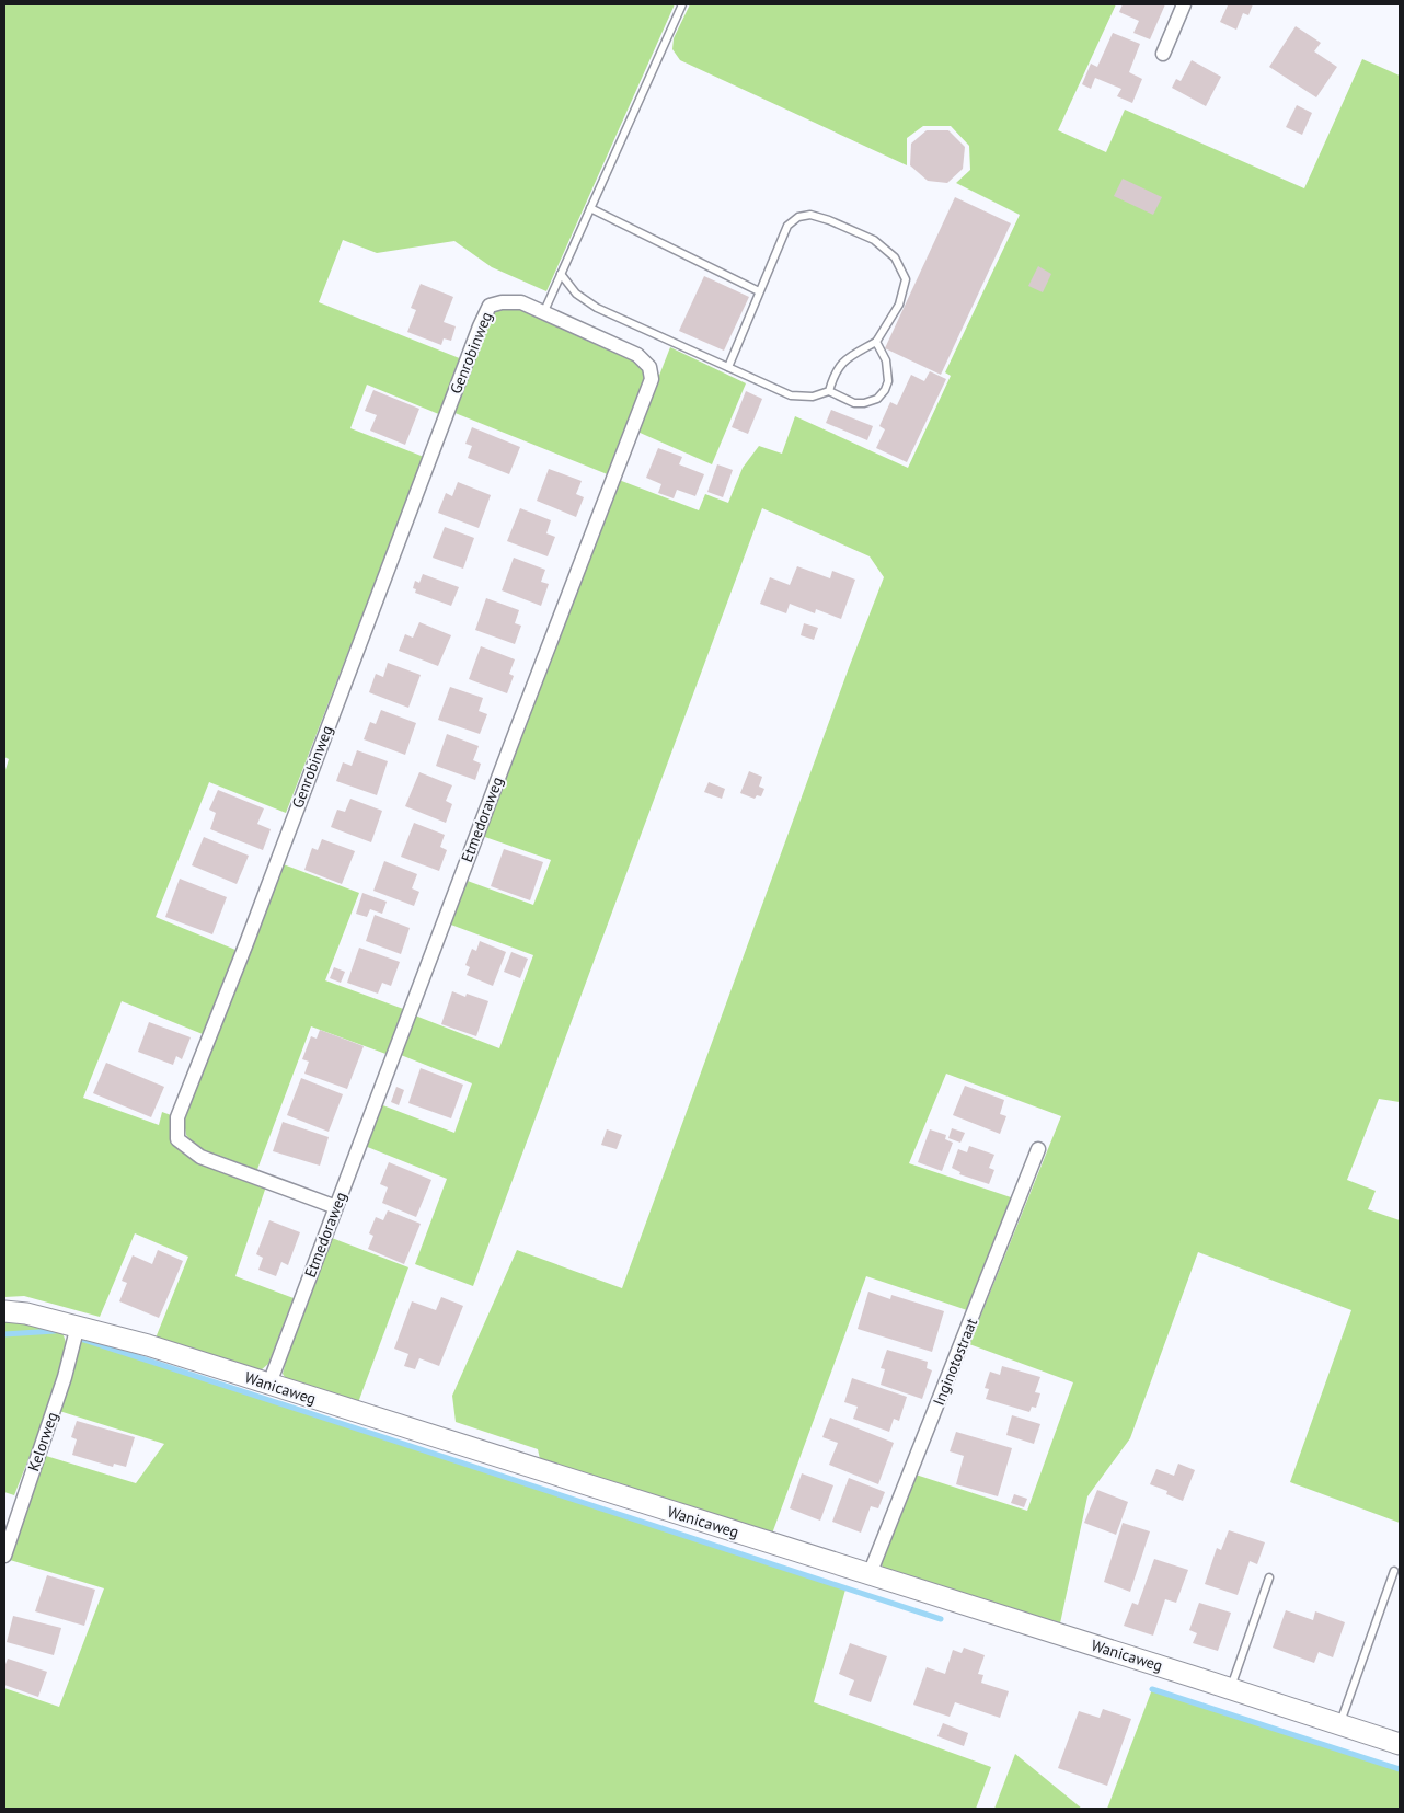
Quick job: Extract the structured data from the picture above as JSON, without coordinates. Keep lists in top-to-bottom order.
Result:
{
  "streets": {
    "street": [
      "Genrobinweg",
      "Etmedoraweg",
      "Inginotostraat",
      "Wanicaweg",
      "Kelorweg"
    ]
  },
  "crossings": [
    ["Genrobinweg", "Etmedoraweg"],
    ["Etmedoraweg", "Wanicaweg"],
    ["Inginotostraat", "Wanicaweg"],
    ["Wanicaweg", "Kelorweg"]
  ]
}
